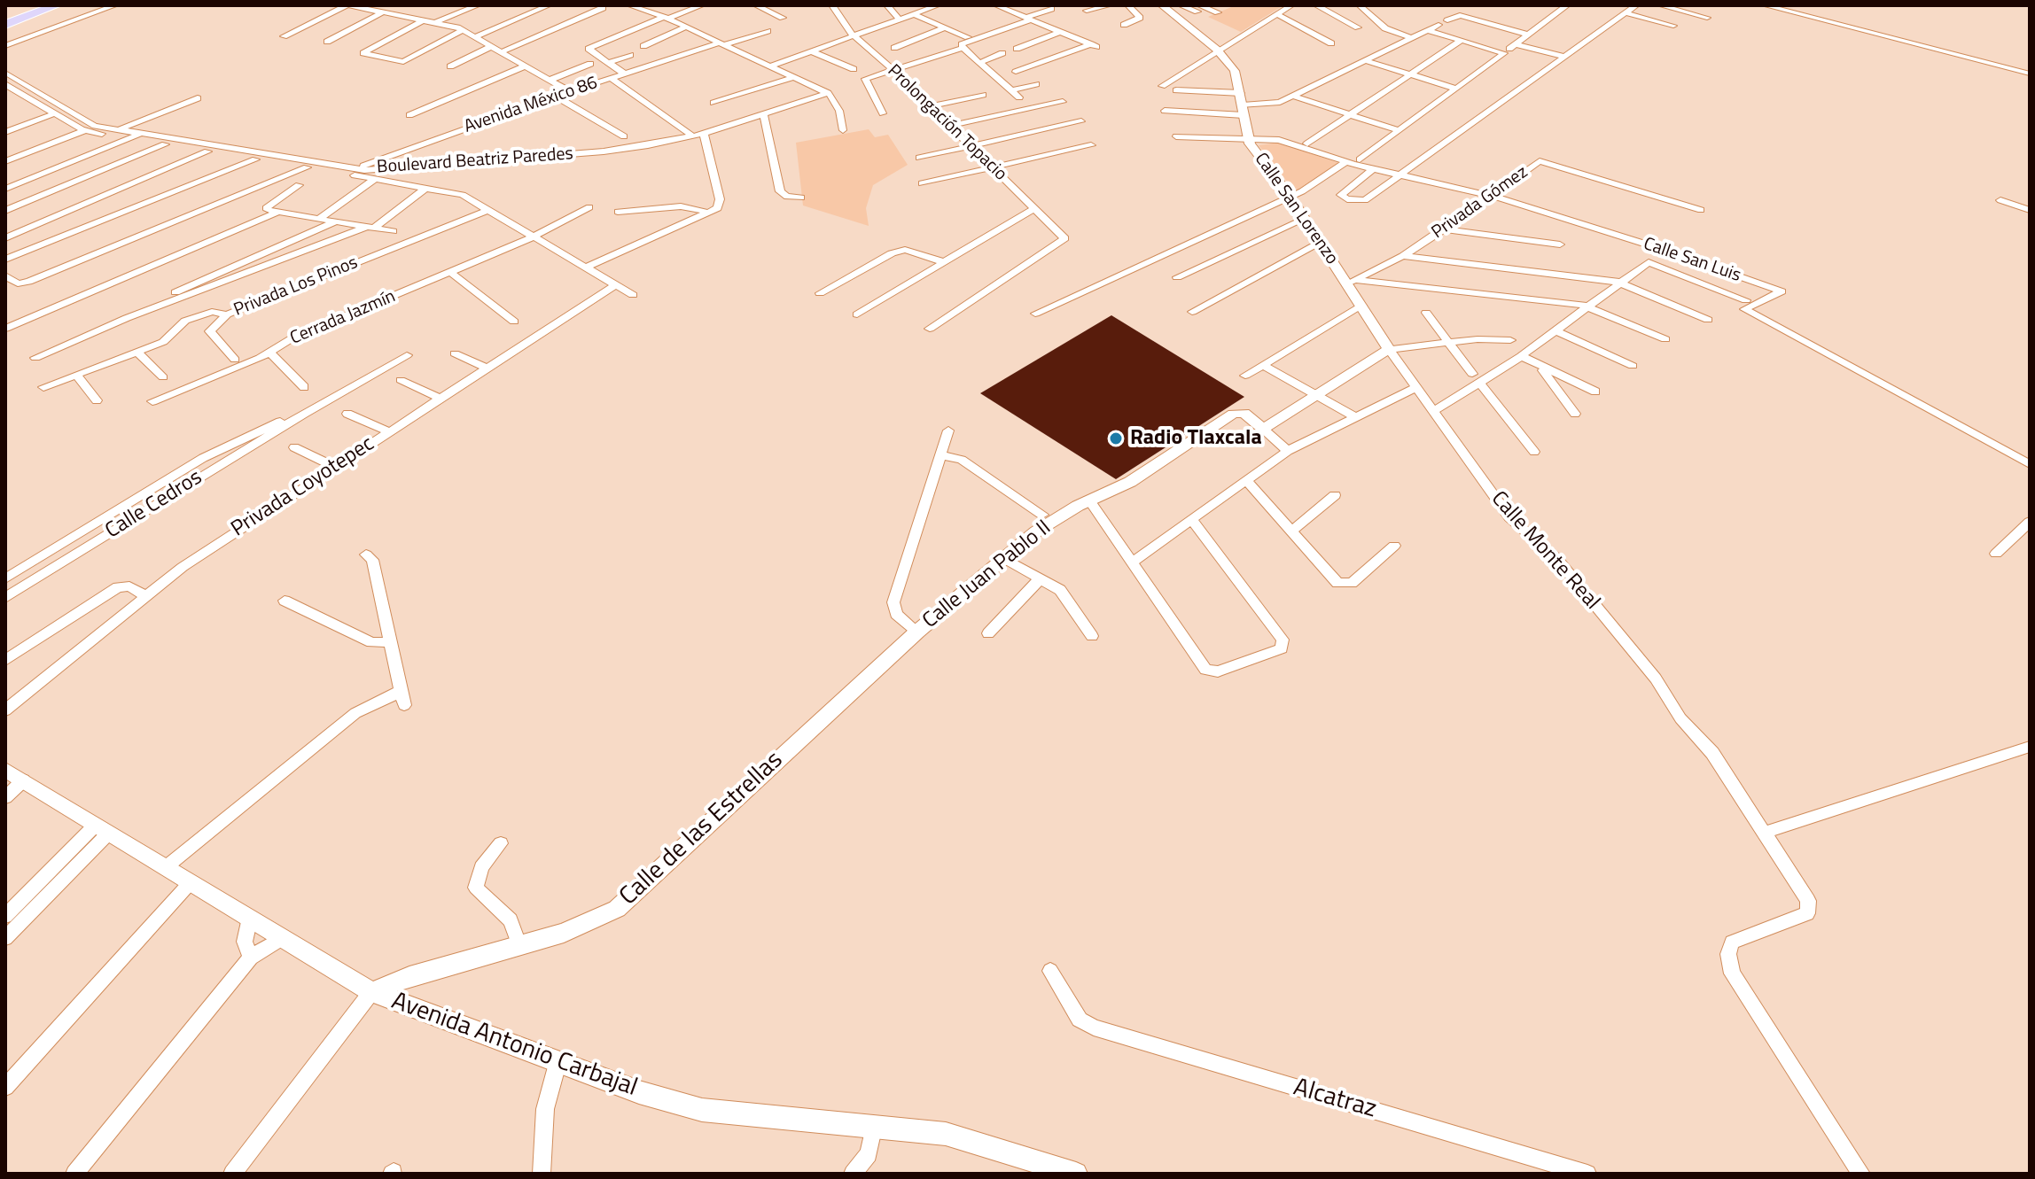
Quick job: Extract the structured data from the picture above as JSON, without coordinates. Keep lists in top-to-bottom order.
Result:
{
  "streets": {
    "street": [
      "Avenida México 86",
      "Prolongación Topacio",
      "Boulevard Beatriz Paredes",
      "Privada Gómez",
      "Calle San Lorenzo",
      "Calle San Luis",
      "Privada Los Pinos",
      "Cerrada Jazmín",
      "Privada Coyotepec",
      "Calle Cedros",
      "Calle Monte Real",
      "Calle Juan Pablo II",
      "Calle de las Estrellas",
      "Avenida Antonio Carbajal",
      "Alcatraz"
    ]
  },
  "crossings": [
    ["Avenida México 86", "Boulevard Beatriz Paredes"],
    ["Boulevard Beatriz Paredes", "Privada Los Pinos"],
    ["Boulevard Beatriz Paredes", "Cerrada Jazmín"],
    ["Boulevard Beatriz Paredes", "Privada Coyotepec"],
    ["Privada Gómez", "Calle San Lorenzo"],
    ["Privada Gómez", "Calle San Luis"],
    ["Calle San Lorenzo", "Calle San Luis"],
    ["Calle San Lorenzo", "Calle Monte Real"],
    ["Calle Juan Pablo II", "Calle de las Estrellas"],
    ["Calle de las Estrellas", "Avenida Antonio Carbajal"]
  ],
  "places": ["Radio Tlaxcala"]
}
